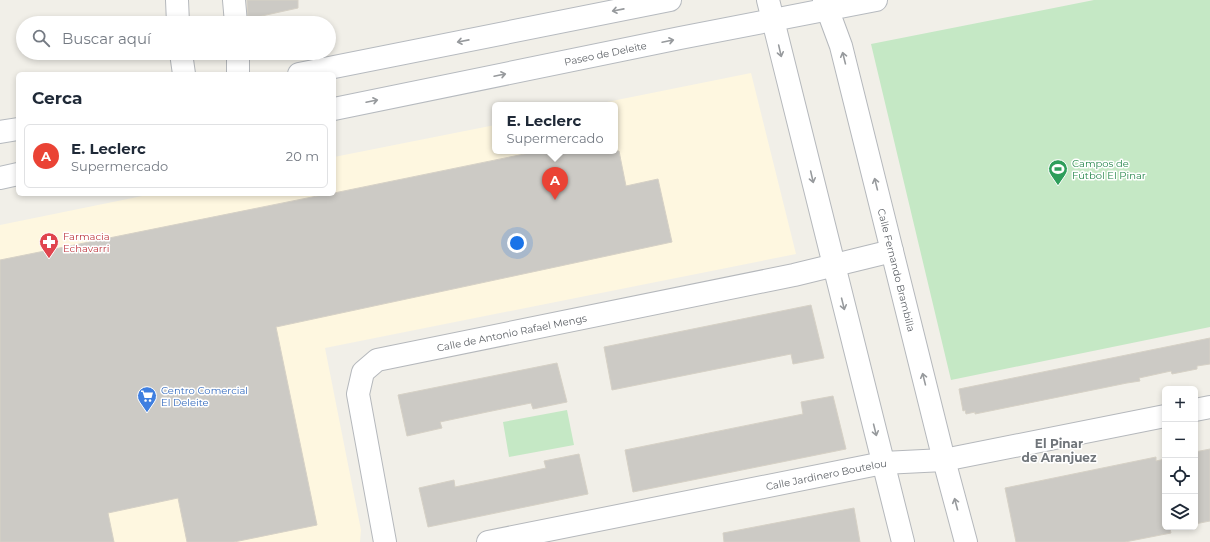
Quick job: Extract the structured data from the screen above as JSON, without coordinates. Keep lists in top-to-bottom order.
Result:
{
  "streets": {
    "street": [
      "Paseo de Deleite",
      "Calle Fernando Brambilla",
      "Calle de Antonio Rafael Mengs",
      "Calle Jardinero Boutelou"
    ]
  },
  "crossings": [
    ["Paseo de Deleite", "Calle Fernando Brambilla"],
    ["Calle Fernando Brambilla", "Calle de Antonio Rafael Mengs"],
    ["Calle Fernando Brambilla", "Calle Jardinero Boutelou"]
  ],
  "districts": ["El Pinar de Aranjuez"],
  "places": {
    "sports": ["Campos de Fútbol El Pinar"],
    "pharmacy": ["Farmacia Echavarri"],
    "supermarket": ["Centro Comercial El Deleite"]
  },
  "page": {
    "search": "Buscar aquí",
    "heading": "Cerca",
    "popup": ["E. Leclerc", "Supermercado"],
    "list": [
      {
        "mark": "A",
        "name": "E. Leclerc",
        "note": "Supermercado",
        "value": "20 m"
      }
    ],
    "pins": "A",
    "map_buttons": ["+", "−"]
  }
}
